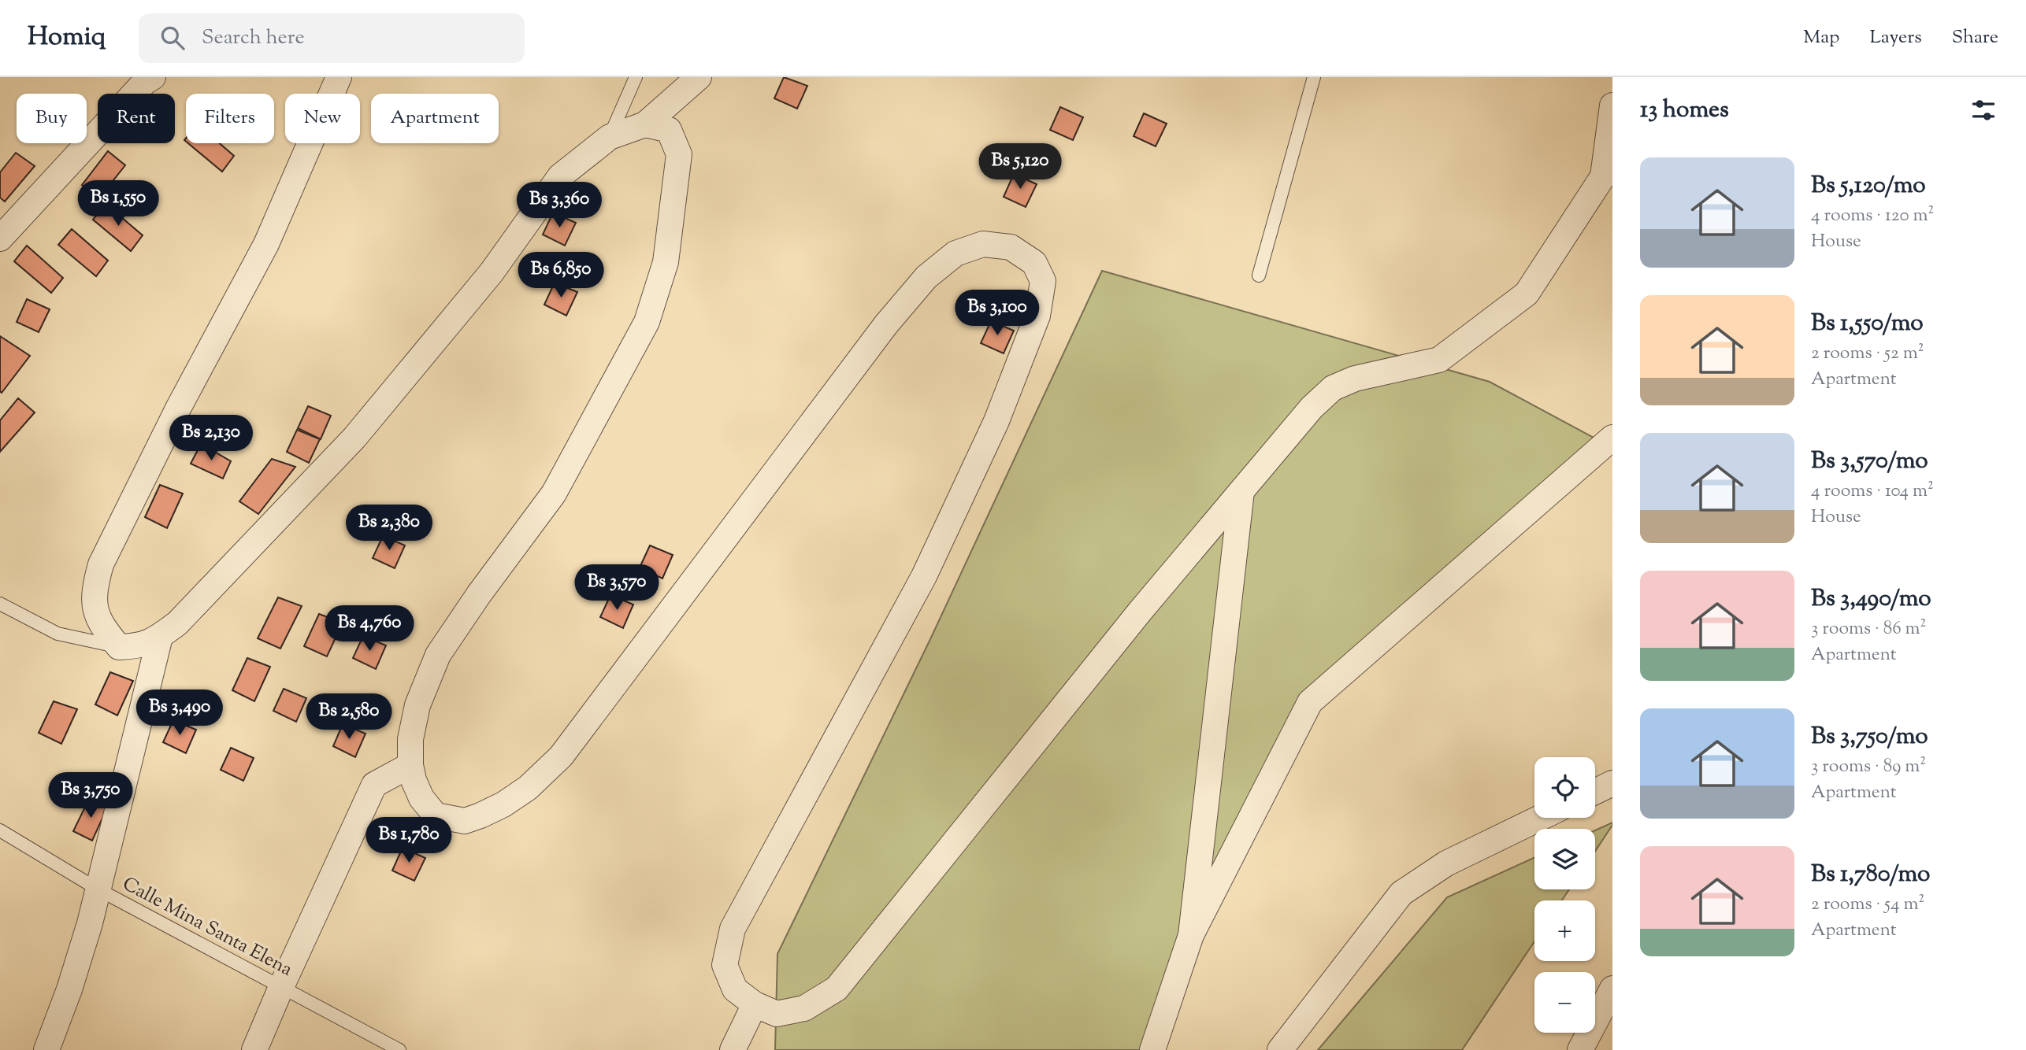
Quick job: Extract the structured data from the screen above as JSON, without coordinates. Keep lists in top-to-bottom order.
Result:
{
  "streets": {
    "lane": ["Calle Mina Santa Elena"]
  },
  "page": {
    "header": "Homiq",
    "search": "Search here",
    "nav": ["Map", "Layers", "Share"],
    "heading": "13 homes",
    "chip": [
      "Buy",
      "Rent",
      "Filters",
      "New",
      "Apartment"
    ],
    "price": [
      "Bs 5,120",
      "Bs 1,550",
      "Bs 3,360",
      "Bs 6,850",
      "Bs 3,100",
      "Bs 2,130",
      "Bs 2,380",
      "Bs 3,570",
      "Bs 4,760",
      "Bs 3,490",
      "Bs 2,580",
      "Bs 3,750",
      "Bs 1,780"
    ],
    "list": [
      {
        "name": "Bs 5,120/mo",
        "note": "4 rooms · 120 m² · House"
      },
      {
        "name": "Bs 1,550/mo",
        "note": "2 rooms · 52 m² · Apartment"
      },
      {
        "name": "Bs 3,570/mo",
        "note": "4 rooms · 104 m² · House"
      },
      {
        "name": "Bs 3,490/mo",
        "note": "3 rooms · 86 m² · Apartment"
      },
      {
        "name": "Bs 3,750/mo",
        "note": "3 rooms · 89 m² · Apartment"
      },
      {
        "name": "Bs 1,780/mo",
        "note": "2 rooms · 54 m² · Apartment"
      }
    ],
    "map_buttons": ["+", "−"]
  }
}
